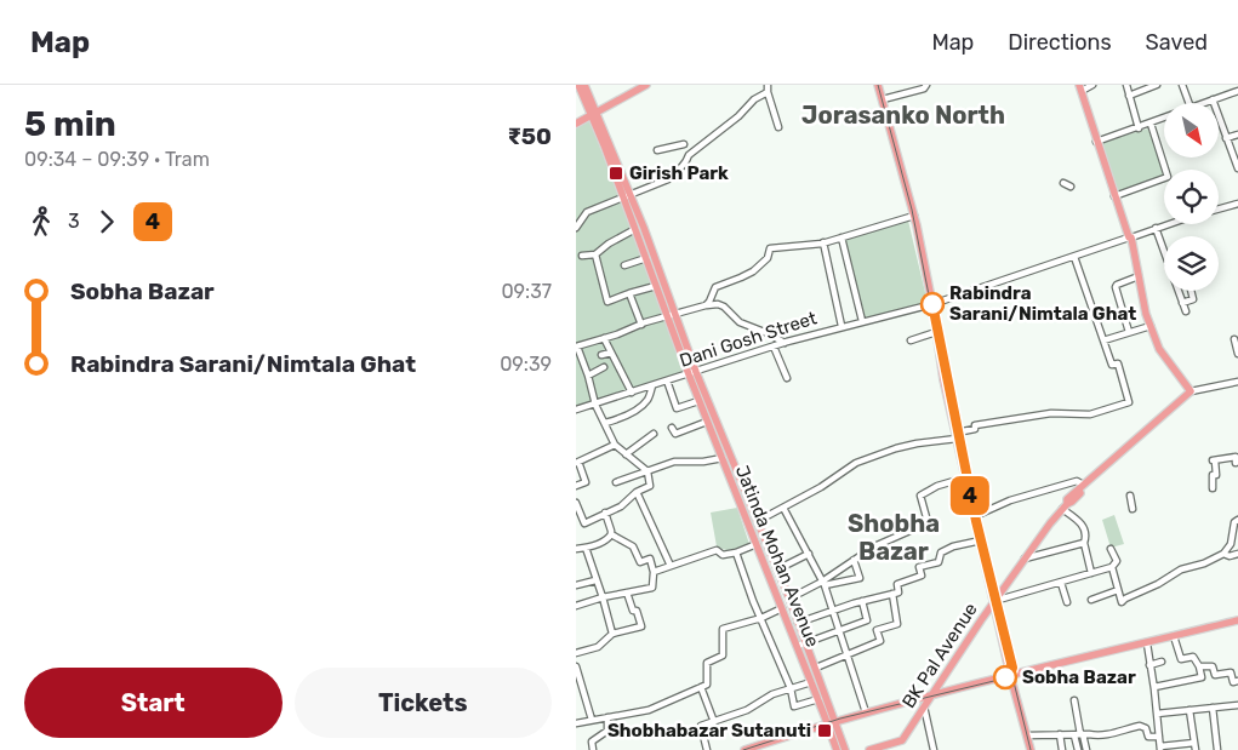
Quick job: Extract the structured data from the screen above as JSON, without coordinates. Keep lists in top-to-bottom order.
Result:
{
  "streets": {
    "main road": ["Jatinda Mohan Avenue", "BK Pal Avenue"],
    "street": ["Dani Gosh Street"]
  },
  "crossings": [
    ["Dani Gosh Street", "Jatinda Mohan Avenue"]
  ],
  "districts": ["Jorasanko North", "Shobha Bazar"],
  "places": {
    "transit": ["Girish Park", "Shobhabazar Sutanuti"],
    "other": ["Rabindra Sarani/Nimtala Ghat", "Sobha Bazar"]
  },
  "lines": ["tram line 4"],
  "north": "bottom right",
  "page": {
    "header": "Map",
    "nav": ["Map", "Directions", "Saved"],
    "heading": ["5 min", "09:34 – 09:39 · Tram", "₹50"],
    "on_map": "4",
    "legs": ["3", "4"],
    "list": [
      {
        "name": "Sobha Bazar",
        "value": "09:37"
      },
      {
        "name": "Rabindra Sarani/Nimtala Ghat",
        "value": "09:39"
      }
    ],
    "buttons": ["Start", "Tickets"]
  }
}
